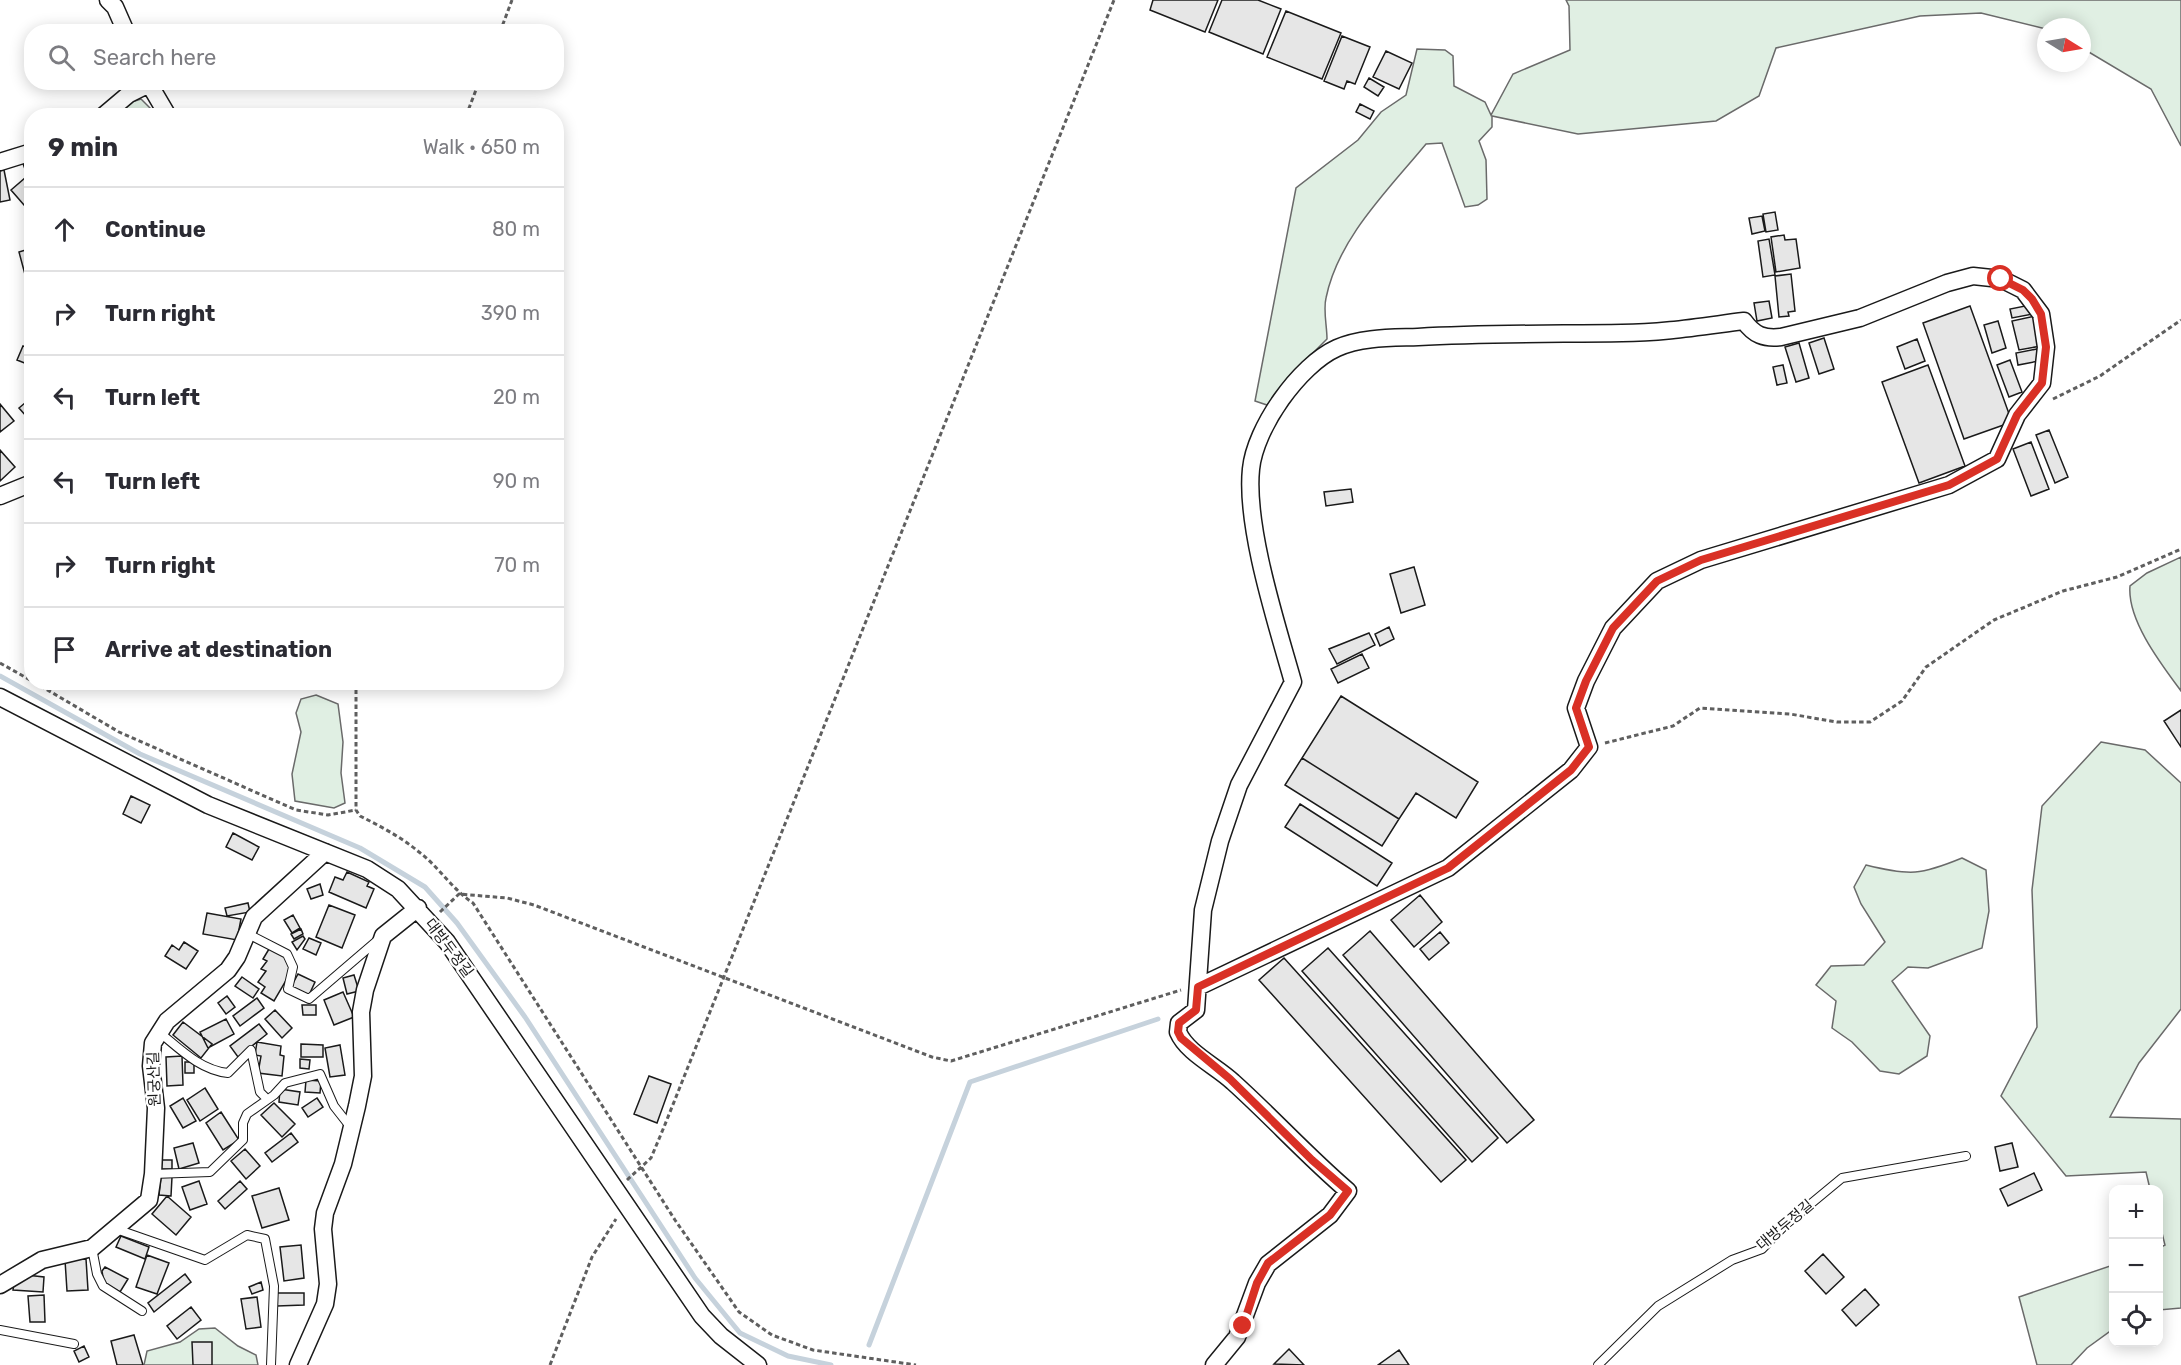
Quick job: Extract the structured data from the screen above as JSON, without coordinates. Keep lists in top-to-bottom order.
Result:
{
  "streets": {
    "street": ["대방두정길", "원궁산길"]
  },
  "crossings": [
    ["대방두정길", "원궁산길"]
  ],
  "north": "right",
  "page": {
    "search": "Search here",
    "heading": ["9 min", "Walk · 650 m"],
    "list": [
      ["Continue", "80 m"],
      ["Turn right", "390 m"],
      ["Turn left", "20 m"],
      ["Turn left", "90 m"],
      ["Turn right", "70 m"],
      "Arrive at destination"
    ],
    "map_buttons": ["+", "−"]
  }
}
